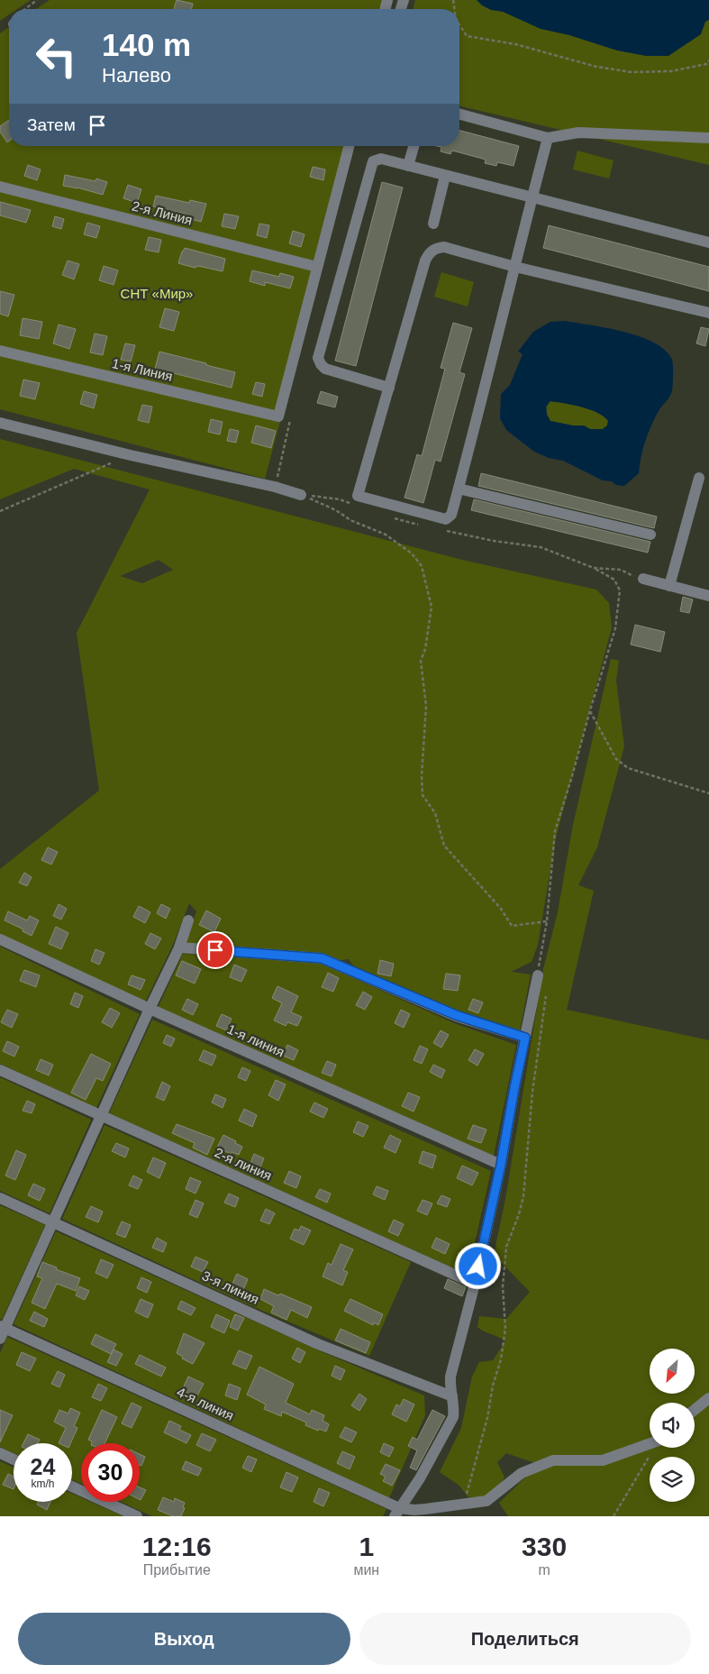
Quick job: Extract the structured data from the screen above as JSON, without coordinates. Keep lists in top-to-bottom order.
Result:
{
  "streets": {
    "street": [
      "2-я Линия",
      "1-я Линия",
      "1-я линия",
      "2-я линия",
      "3-я линия",
      "4-я линия"
    ]
  },
  "crossings": [
    ["2-я Линия", "1-я Линия"]
  ],
  "parks": ["СНТ «Мир»"],
  "north": "bottom left",
  "page": {
    "turn": ["140 m", "Налево"],
    "then": "Затем",
    "speed": "24 km/h",
    "limit": "30",
    "eta": [
      "12:16",
      "Прибытие",
      "1",
      "мин",
      "330",
      "m"
    ],
    "buttons": ["Выход", "Поделиться"]
  }
}
